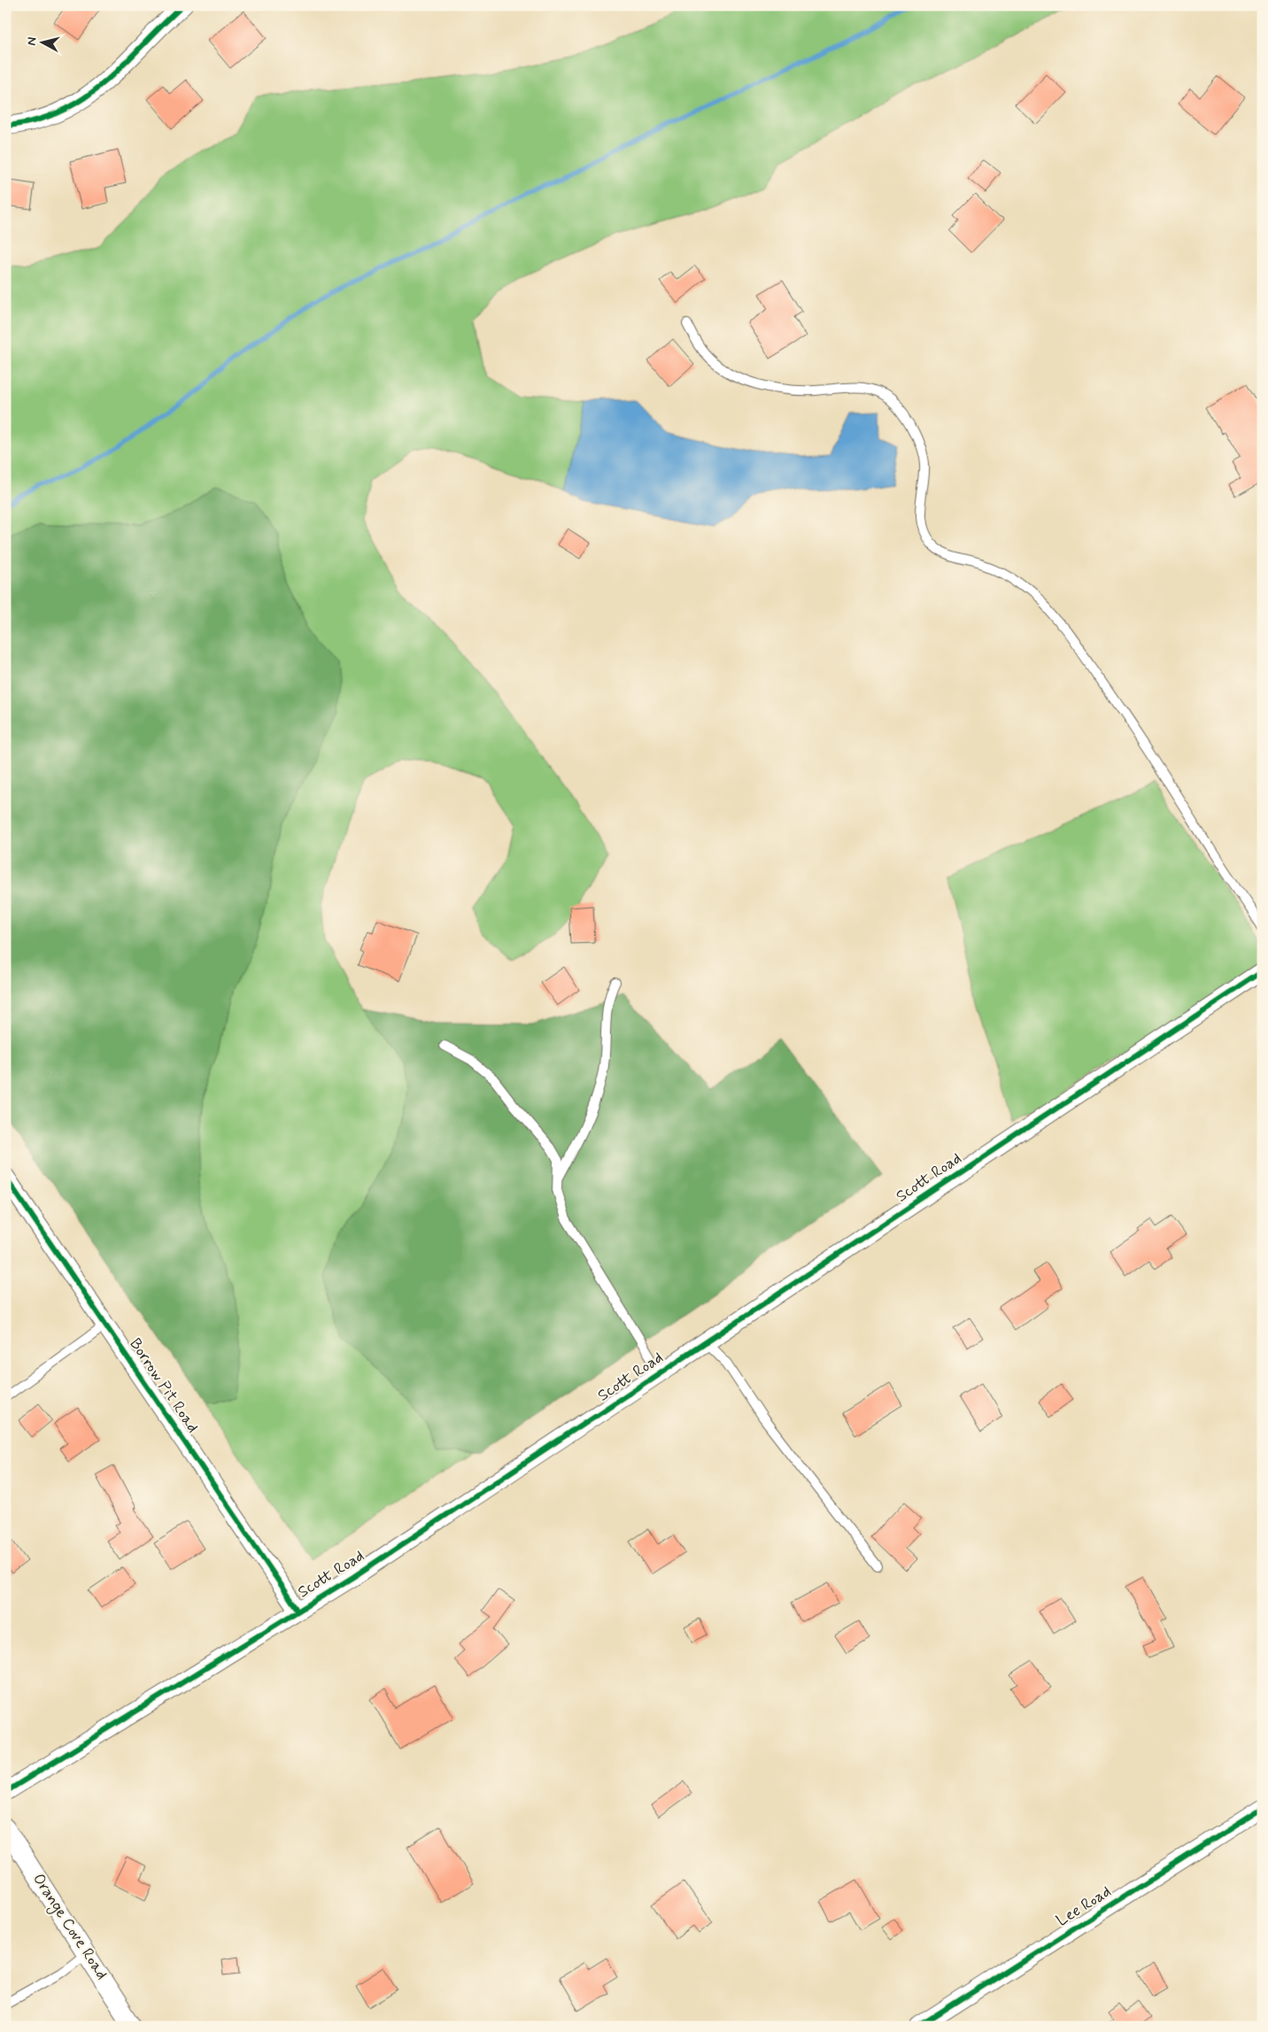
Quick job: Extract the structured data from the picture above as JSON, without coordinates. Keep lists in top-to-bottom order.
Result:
{
  "streets": {
    "street": [
      "Scott Road",
      "Borrow Pit Road",
      "Lee Road",
      "Orange Cove Road"
    ]
  },
  "crossings": [
    ["Scott Road", "Borrow Pit Road"]
  ],
  "north": "left"
}
